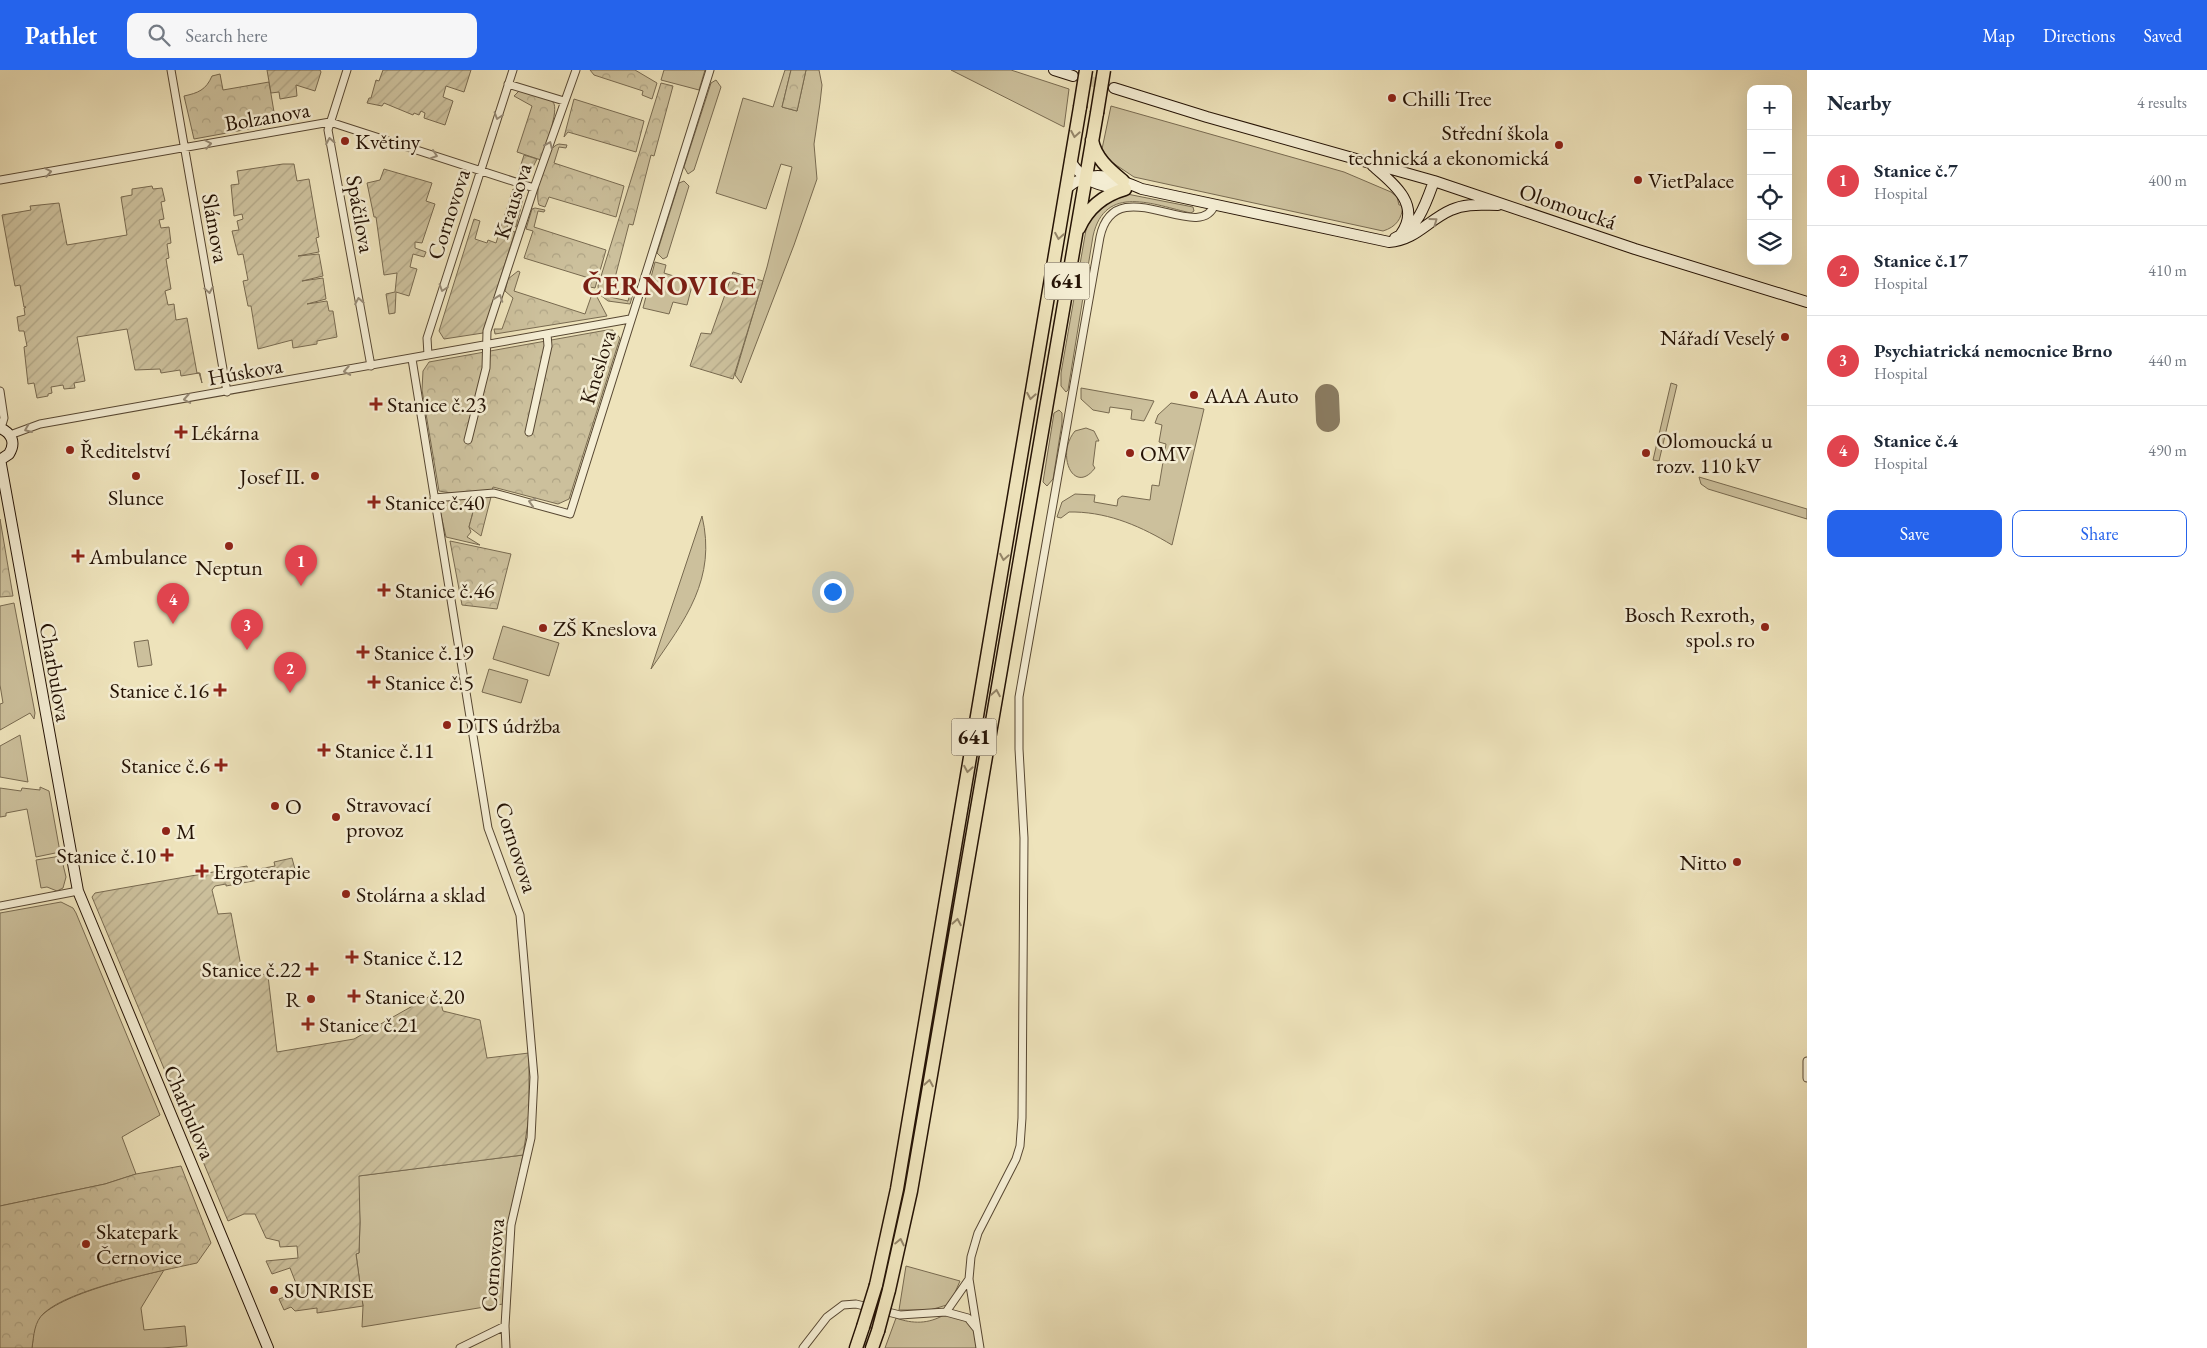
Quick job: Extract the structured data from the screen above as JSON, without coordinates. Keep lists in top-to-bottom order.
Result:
{
  "streets": {
    "highway": ["641"],
    "main road": ["Olomoucká", "Charbulova"],
    "street": [
      "Bolzanova",
      "Krausova",
      "Spáčilova",
      "Cornovova",
      "Slámova",
      "Kneslova",
      "Húskova"
    ]
  },
  "crossings": [
    ["Bolzanova", "Krausova"],
    ["Bolzanova", "Spáčilova"],
    ["Bolzanova", "Cornovova"],
    ["Bolzanova", "Slámova"],
    ["Krausova", "Húskova"],
    ["Spáčilova", "Húskova"],
    ["Cornovova", "Kneslova"],
    ["Cornovova", "Húskova"],
    ["Slámova", "Húskova"],
    ["Kneslova", "Húskova"],
    ["Húskova", "Charbulova"]
  ],
  "one_way": [
    "Bolzanova",
    "Krausova",
    "Spáčilova",
    "Slámova",
    "Húskova"
  ],
  "districts": ["ČERNOVICE"],
  "places": {
    "other": [
      "Chilli Tree",
      "Květiny",
      "Střední škola technická a ekonomická",
      "VietPalace",
      "Nářadí Veselý",
      "AAA Auto",
      "Ředitelství",
      "OMV",
      "Olomoucká u rozv. 110 kV",
      "Slunce",
      "Josef II.",
      "Neptun",
      "Bosch Rexroth, spol.s ro",
      "ZŠ Kneslova",
      "DTS údržba",
      "O",
      "Stravovací provoz",
      "M",
      "Nitto",
      "Stolárna a sklad",
      "R",
      "Skatepark Černovice",
      "SUNRISE"
    ],
    "health": [
      "Stanice č.23",
      "Lékárna",
      "Stanice č.40",
      "Ambulance",
      "Stanice č.46",
      "Stanice č.19",
      "Stanice č.5",
      "Stanice č.16",
      "Stanice č.11",
      "Stanice č.6",
      "Stanice č.10",
      "Ergoterapie",
      "Stanice č.12",
      "Stanice č.22",
      "Stanice č.20",
      "Stanice č.21"
    ]
  },
  "page": {
    "header": "Pathlet",
    "search": "Search here",
    "nav": ["Map", "Directions", "Saved"],
    "heading": ["Nearby", "4 results"],
    "map_buttons": ["+", "−"],
    "list": [
      {
        "mark": "1",
        "name": "Stanice č.7",
        "note": "Hospital",
        "value": "400 m"
      },
      {
        "mark": "2",
        "name": "Stanice č.17",
        "note": "Hospital",
        "value": "410 m"
      },
      {
        "mark": "3",
        "name": "Psychiatrická nemocnice Brno",
        "note": "Hospital",
        "value": "440 m"
      },
      {
        "mark": "4",
        "name": "Stanice č.4",
        "note": "Hospital",
        "value": "490 m"
      }
    ],
    "buttons": ["Save", "Share"],
    "pins": [
      "1",
      "4",
      "3",
      "2"
    ]
  }
}
